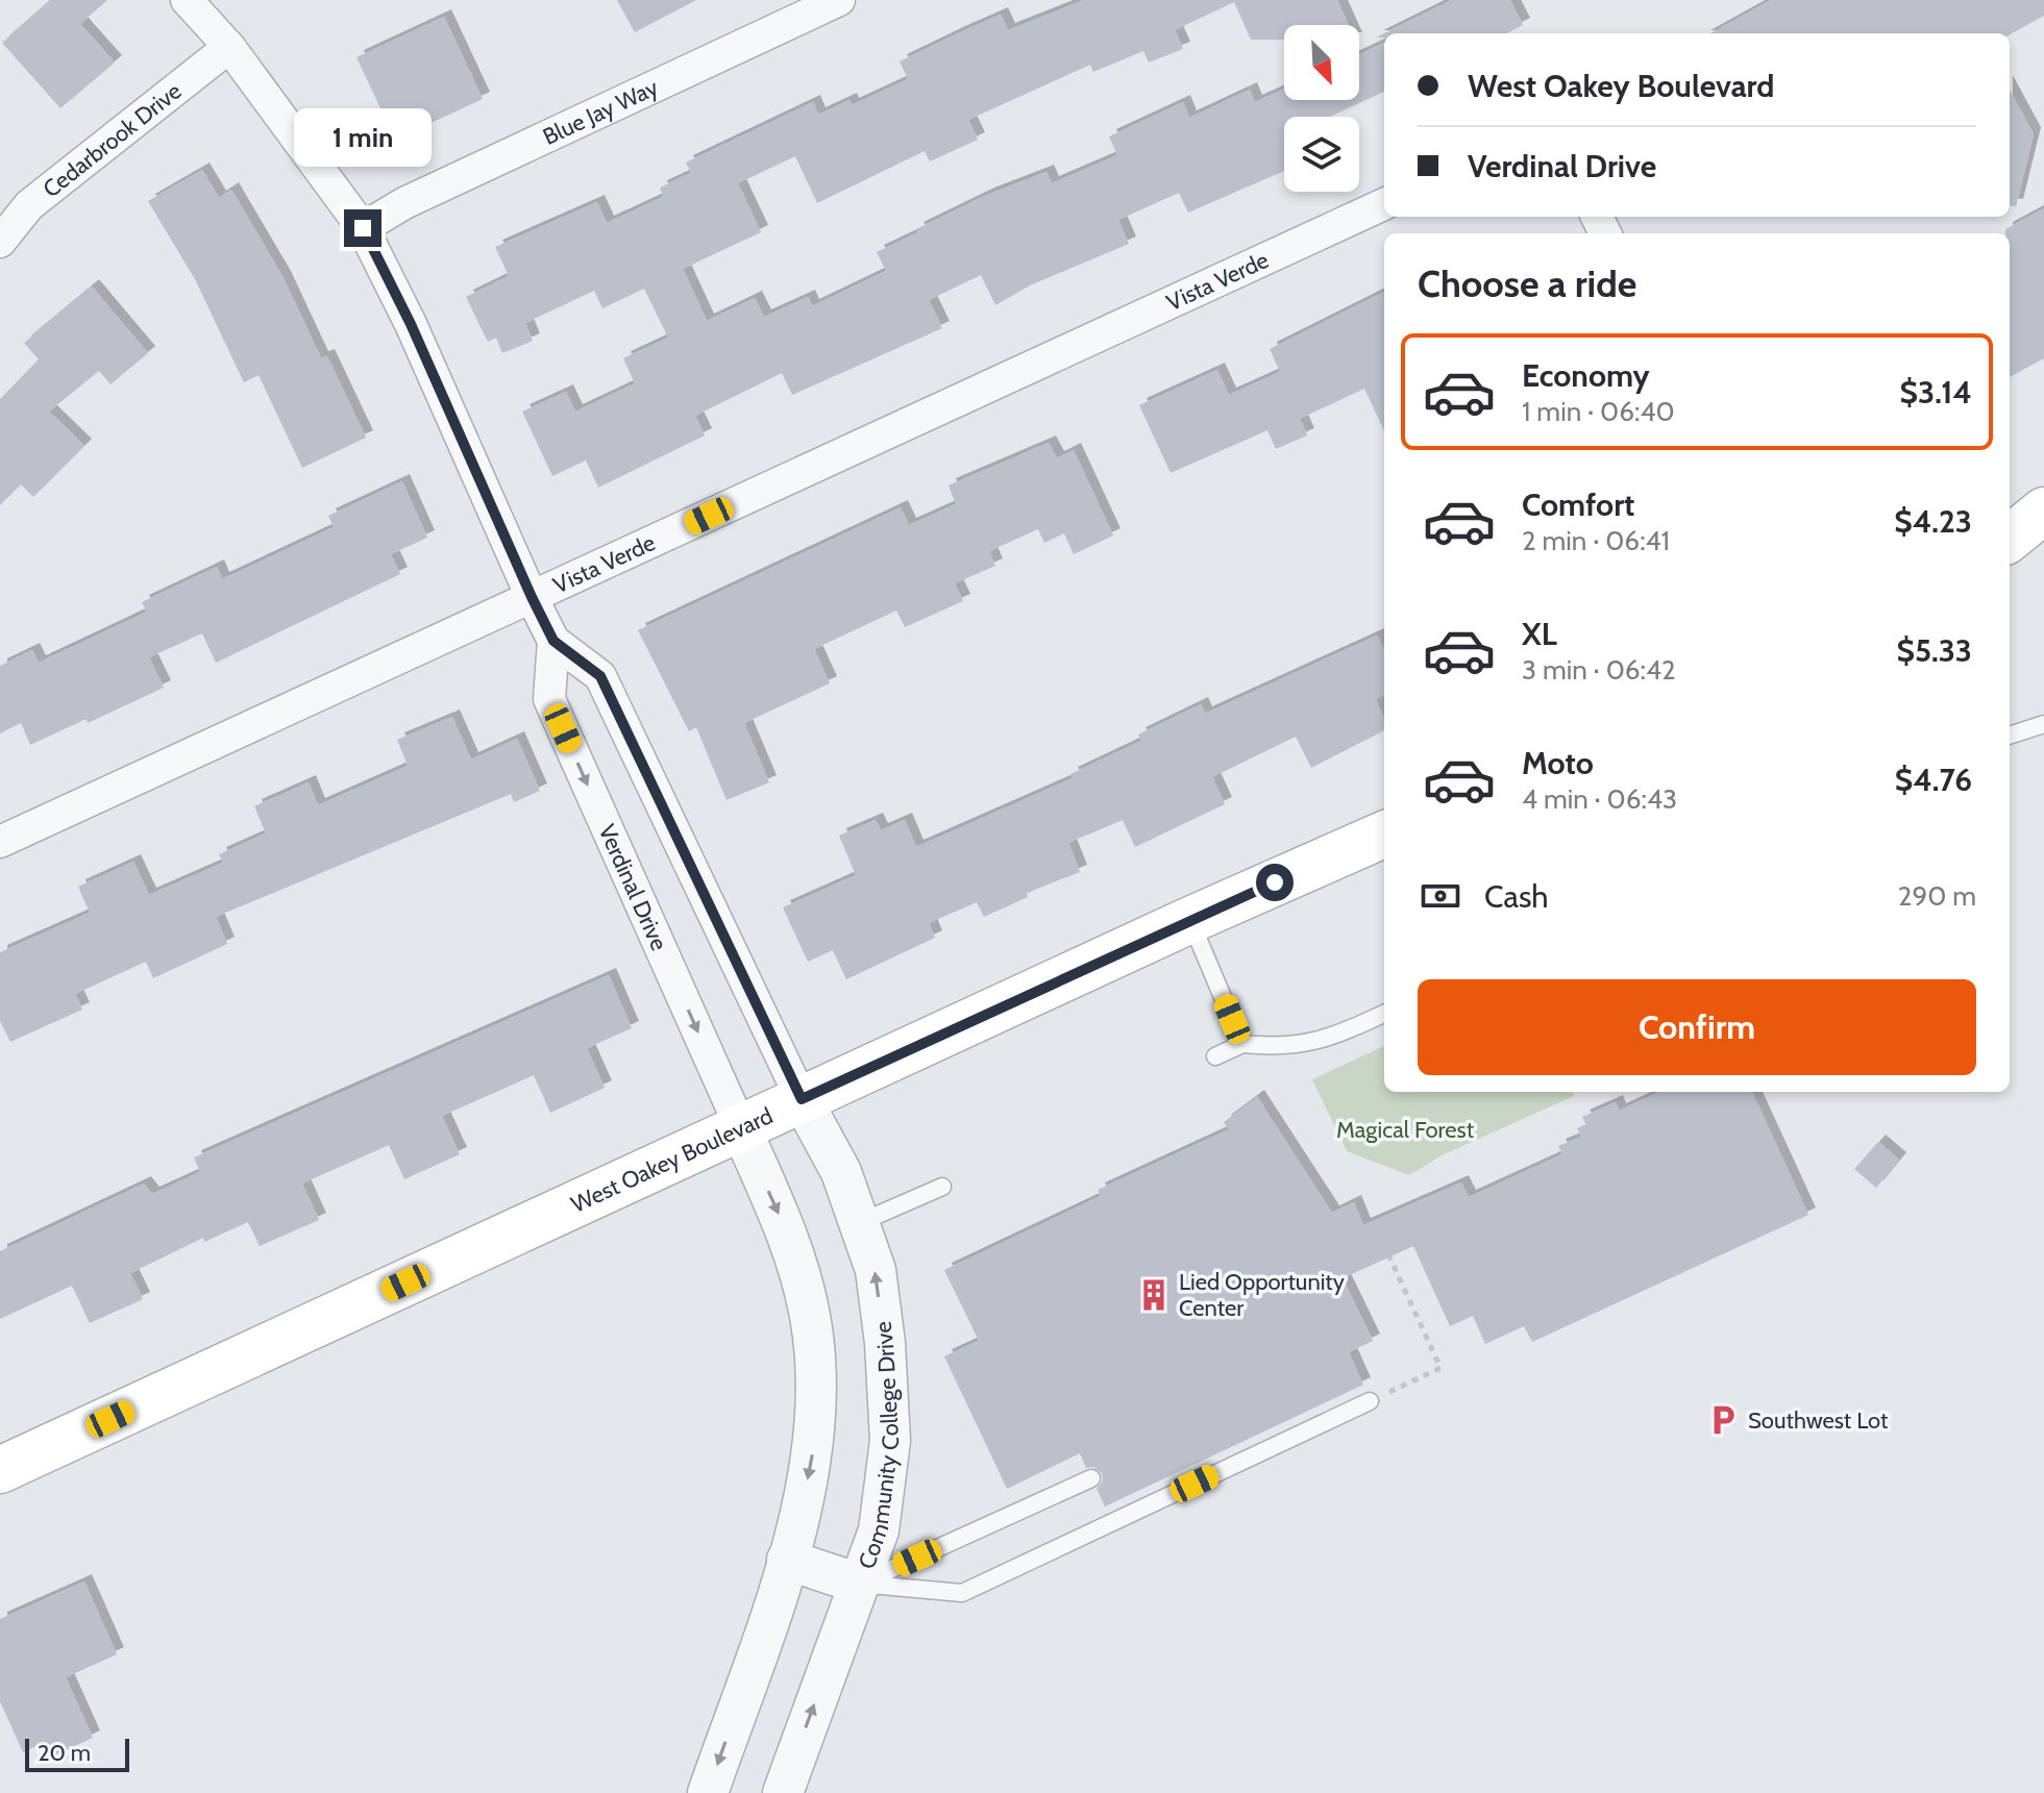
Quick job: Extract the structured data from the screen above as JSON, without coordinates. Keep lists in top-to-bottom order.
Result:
{
  "streets": {
    "main road": ["West Oakey Boulevard"],
    "street": [
      "Blue Jay Way",
      "Cedarbrook Drive",
      "Vista Verde",
      "Verdinal Drive",
      "Community College Drive"
    ]
  },
  "crossings": [
    ["Verdinal Drive", "West Oakey Boulevard"],
    ["West Oakey Boulevard", "Community College Drive"]
  ],
  "parks": ["Magical Forest"],
  "places": {
    "building": ["Lied Opportunity Center"],
    "parking": ["Southwest Lot"]
  },
  "scale_bar": "20 m",
  "north": "bottom right",
  "page": {
    "banner": ["West Oakey Boulevard", "Verdinal Drive"],
    "bubble": "1 min",
    "heading": "Choose a ride",
    "list": [
      {
        "name": "Economy",
        "note": "1 min · 06:40",
        "value": "$3.14"
      },
      {
        "name": "Comfort",
        "note": "2 min · 06:41",
        "value": "$4.23"
      },
      {
        "name": "XL",
        "note": "3 min · 06:42",
        "value": "$5.33"
      },
      {
        "name": "Moto",
        "note": "4 min · 06:43",
        "value": "$4.76"
      }
    ],
    "pay": ["Cash", "290 m"],
    "buttons": "Confirm",
    "scale": "20 m"
  }
}
